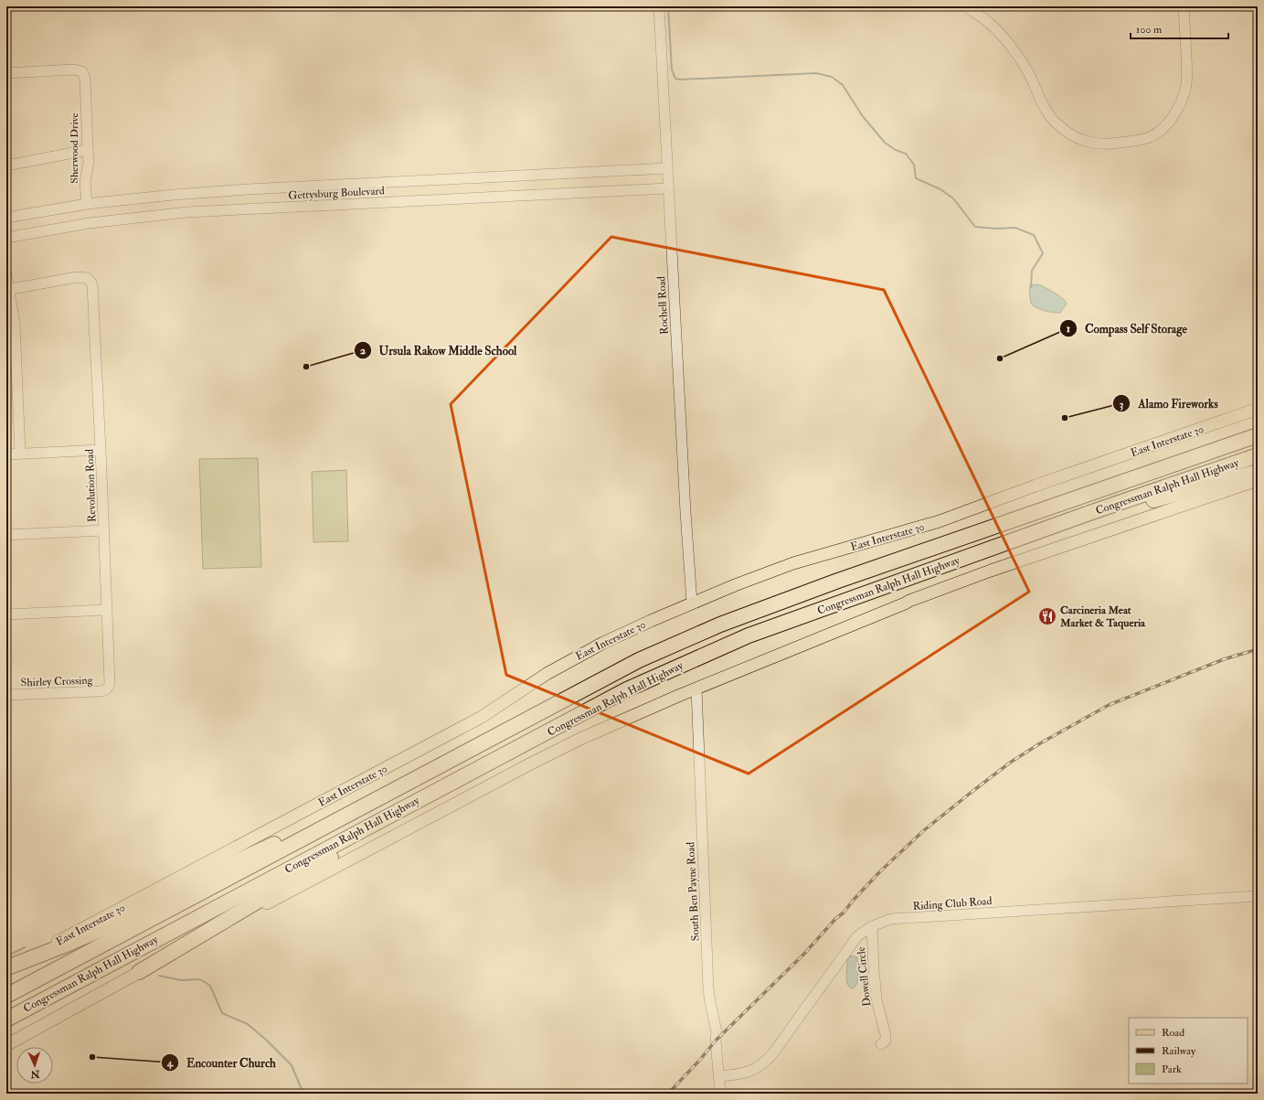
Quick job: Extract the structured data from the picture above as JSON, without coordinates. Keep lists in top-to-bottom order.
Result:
{
  "streets": {
    "highway": ["Congressman Ralph Hall Highway"],
    "main road": ["East Interstate 30"],
    "street": [
      "Sherwood Drive",
      "Gettysburg Boulevard",
      "Rochell Road",
      "Revolution Road",
      "Shirley Crossing",
      "South Ben Payne Road",
      "Riding Club Road",
      "Dowell Circle"
    ]
  },
  "crossings": [
    ["Sherwood Drive", "Gettysburg Boulevard"],
    ["Gettysburg Boulevard", "Rochell Road"],
    ["Rochell Road", "East Interstate 30"],
    ["Revolution Road", "Shirley Crossing"],
    ["South Ben Payne Road", "Riding Club Road"],
    ["Riding Club Road", "Dowell Circle"]
  ],
  "places": {
    "other": [
      "Compass Self Storage",
      "Ursula Rakow Middle School",
      "Alamo Fireworks",
      "Encounter Church"
    ],
    "restaurant": ["Carcineria Meat Market & Taqueria"]
  },
  "legend": ["Road", "Railway", "Park"],
  "scale_bar": "100 m",
  "north": "bottom"
}
